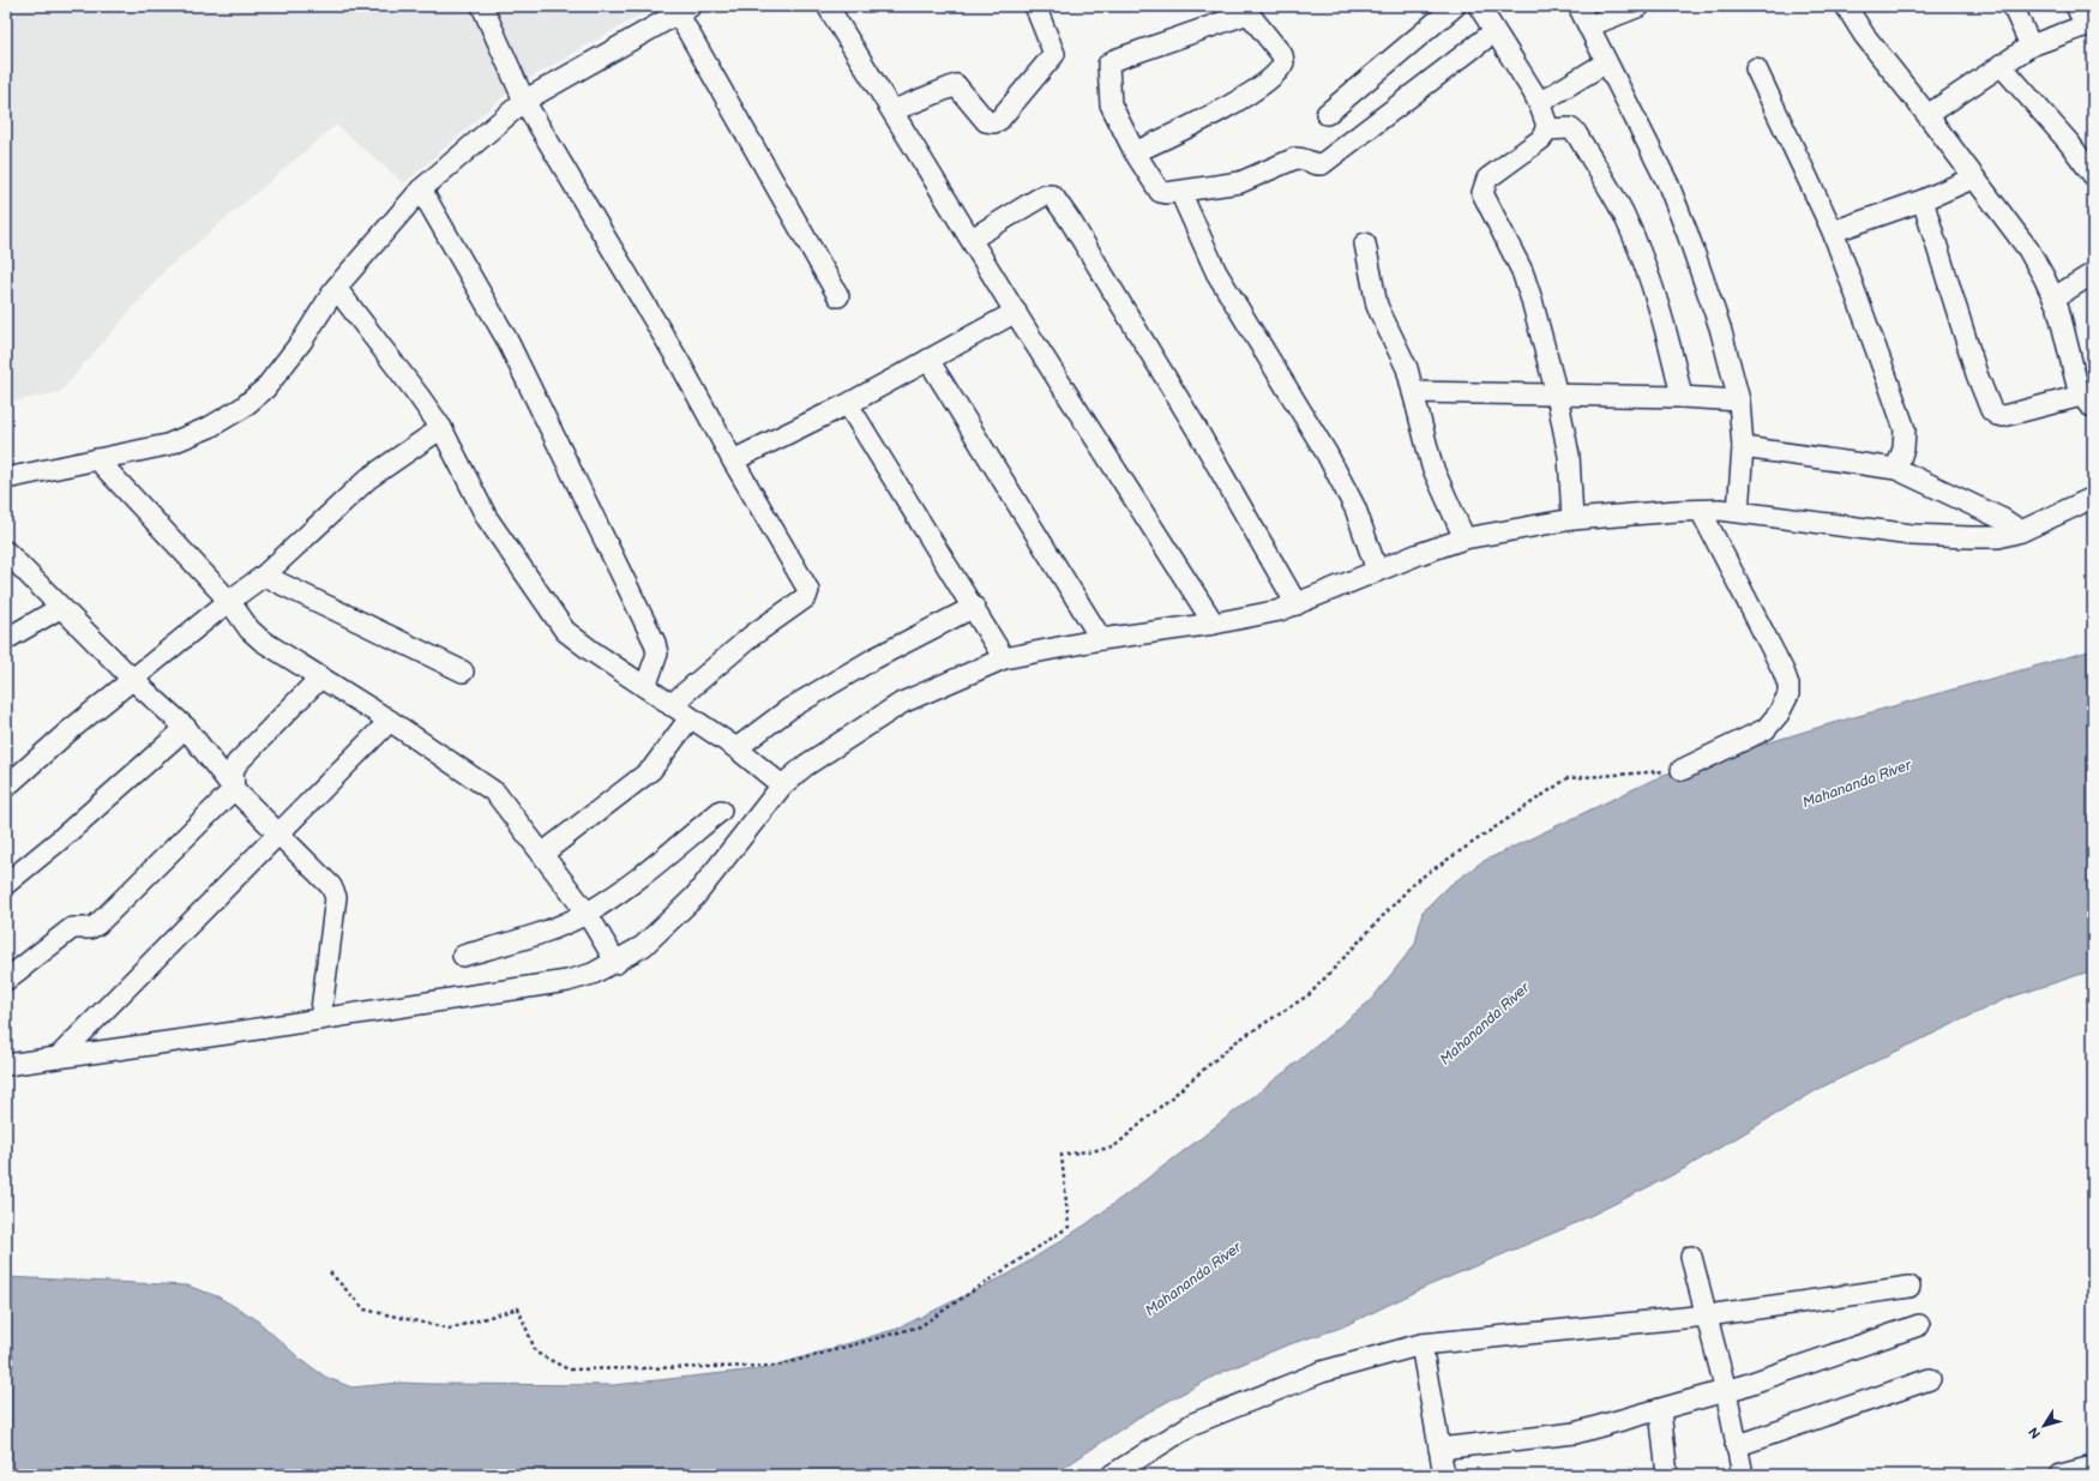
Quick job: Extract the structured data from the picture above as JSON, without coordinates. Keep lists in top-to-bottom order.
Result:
{
  "water": ["Mahananda River"],
  "north": "bottom left"
}
